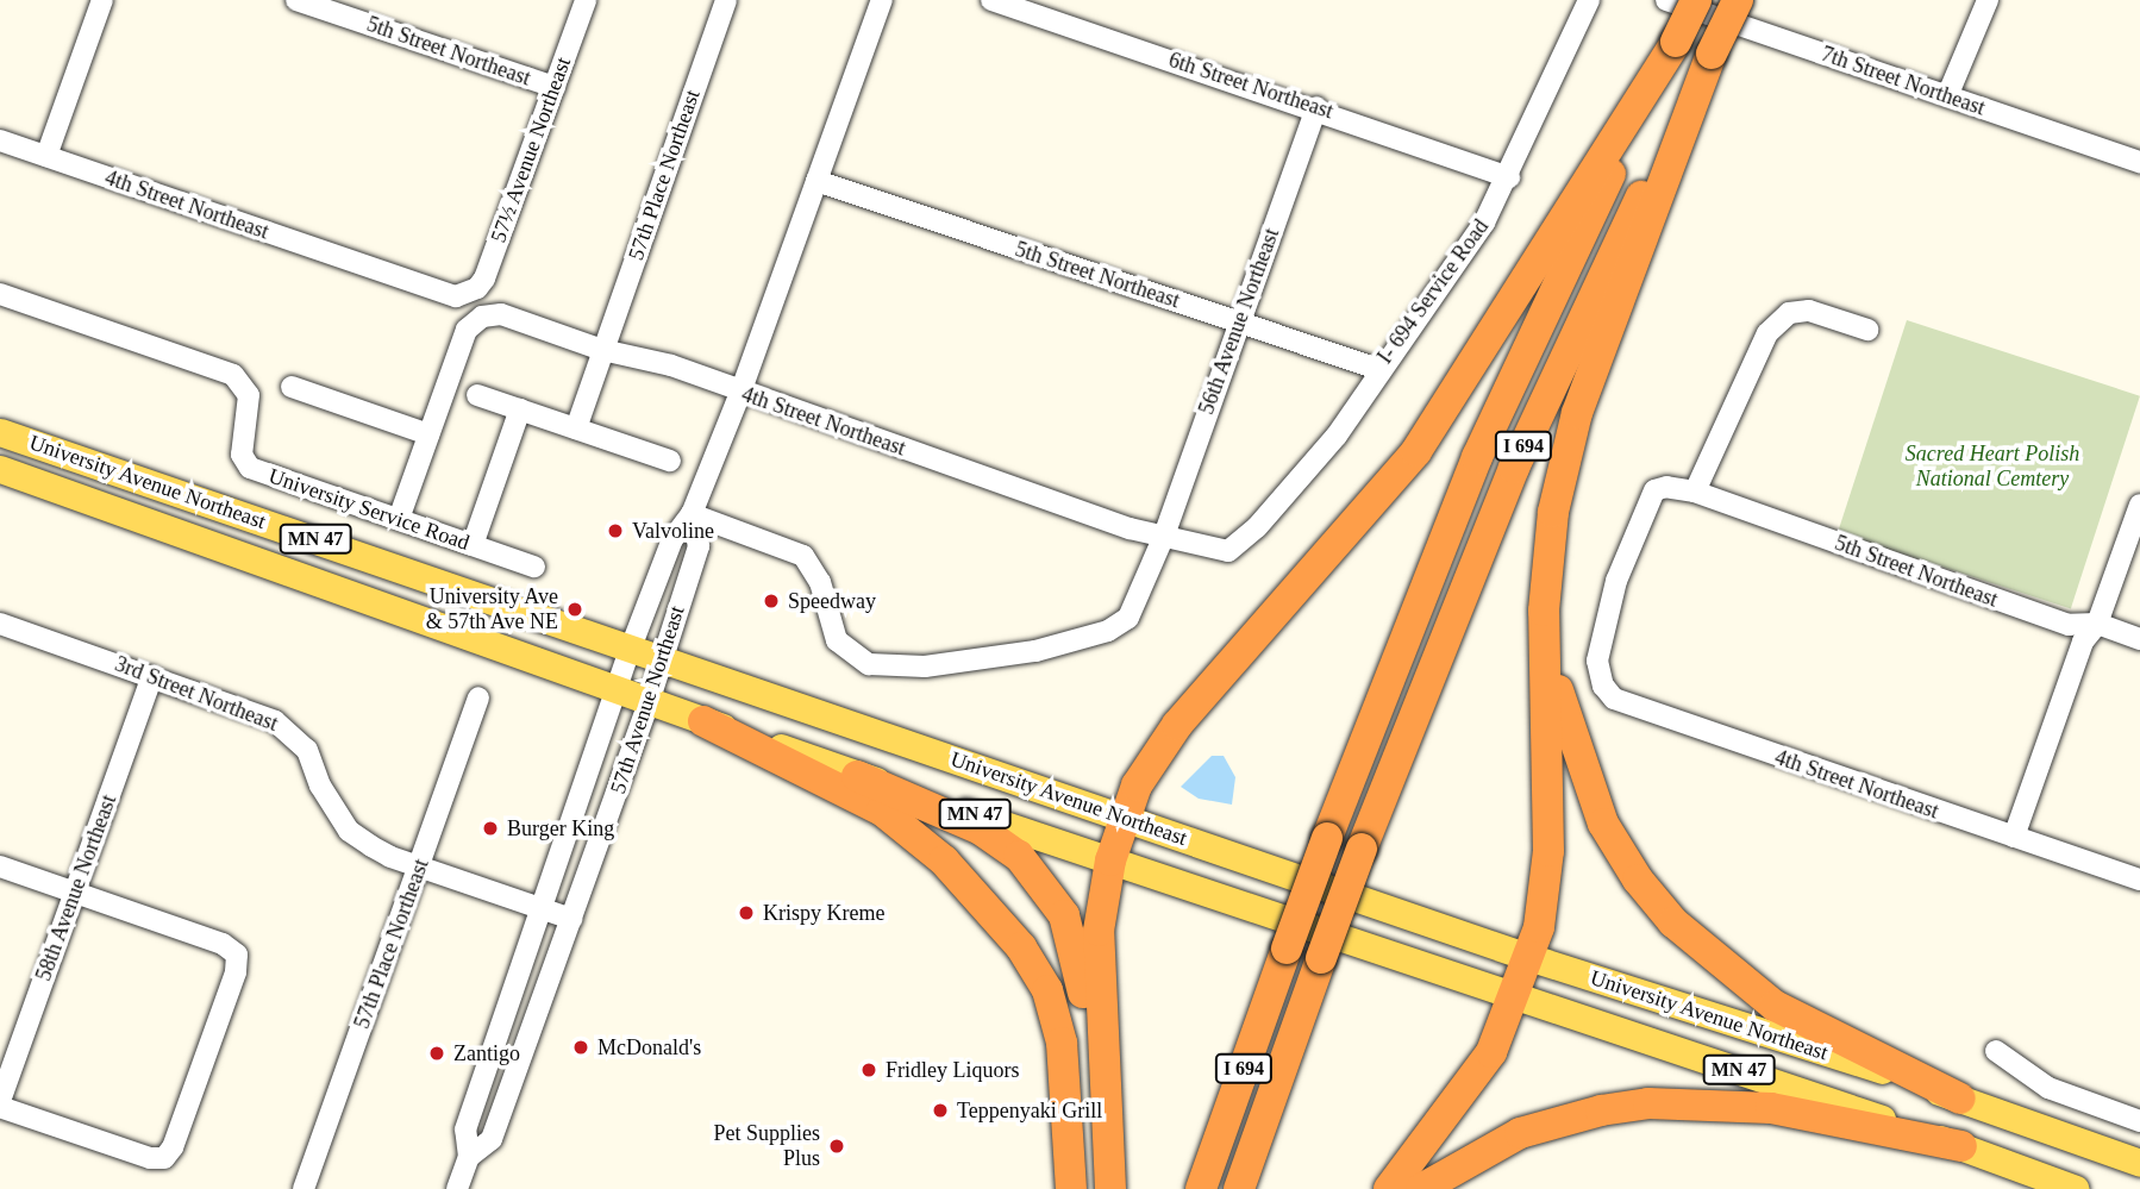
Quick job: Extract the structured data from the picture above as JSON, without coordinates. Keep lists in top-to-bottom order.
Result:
{
  "streets": {
    "highway": ["I 694"],
    "main road": ["University Avenue Northeast", "MN 47"],
    "street": [
      "5th Street Northeast",
      "7th Street Northeast",
      "6th Street Northeast",
      "57½ Avenue Northeast",
      "57th Place Northeast",
      "4th Street Northeast",
      "I- 694 Service Road",
      "56th Avenue Northeast",
      "University Service Road",
      "3rd Street Northeast",
      "57th Avenue Northeast",
      "58th Avenue Northeast"
    ]
  },
  "crossings": [
    ["5th Street Northeast", "57½ Avenue Northeast"],
    ["5th Street Northeast", "4th Street Northeast"],
    ["5th Street Northeast", "I- 694 Service Road"],
    ["5th Street Northeast", "56th Avenue Northeast"],
    ["5th Street Northeast", "57th Avenue Northeast"],
    ["6th Street Northeast", "I- 694 Service Road"],
    ["6th Street Northeast", "56th Avenue Northeast"],
    ["57½ Avenue Northeast", "4th Street Northeast"],
    ["57th Place Northeast", "4th Street Northeast"],
    ["57th Place Northeast", "3rd Street Northeast"],
    ["4th Street Northeast", "I- 694 Service Road"],
    ["4th Street Northeast", "56th Avenue Northeast"],
    ["4th Street Northeast", "57th Avenue Northeast"],
    ["University Avenue Northeast", "57th Avenue Northeast"],
    ["3rd Street Northeast", "57th Avenue Northeast"],
    ["3rd Street Northeast", "58th Avenue Northeast"]
  ],
  "parks": ["Sacred Heart Polish National Cemtery"],
  "places": [
    "Valvoline",
    "Speedway",
    "University Ave & 57th Ave NE",
    "Burger King",
    "Krispy Kreme",
    "McDonald's",
    "Zantigo",
    "Fridley Liquors",
    "Teppenyaki Grill",
    "Pet Supplies Plus"
  ]
}
